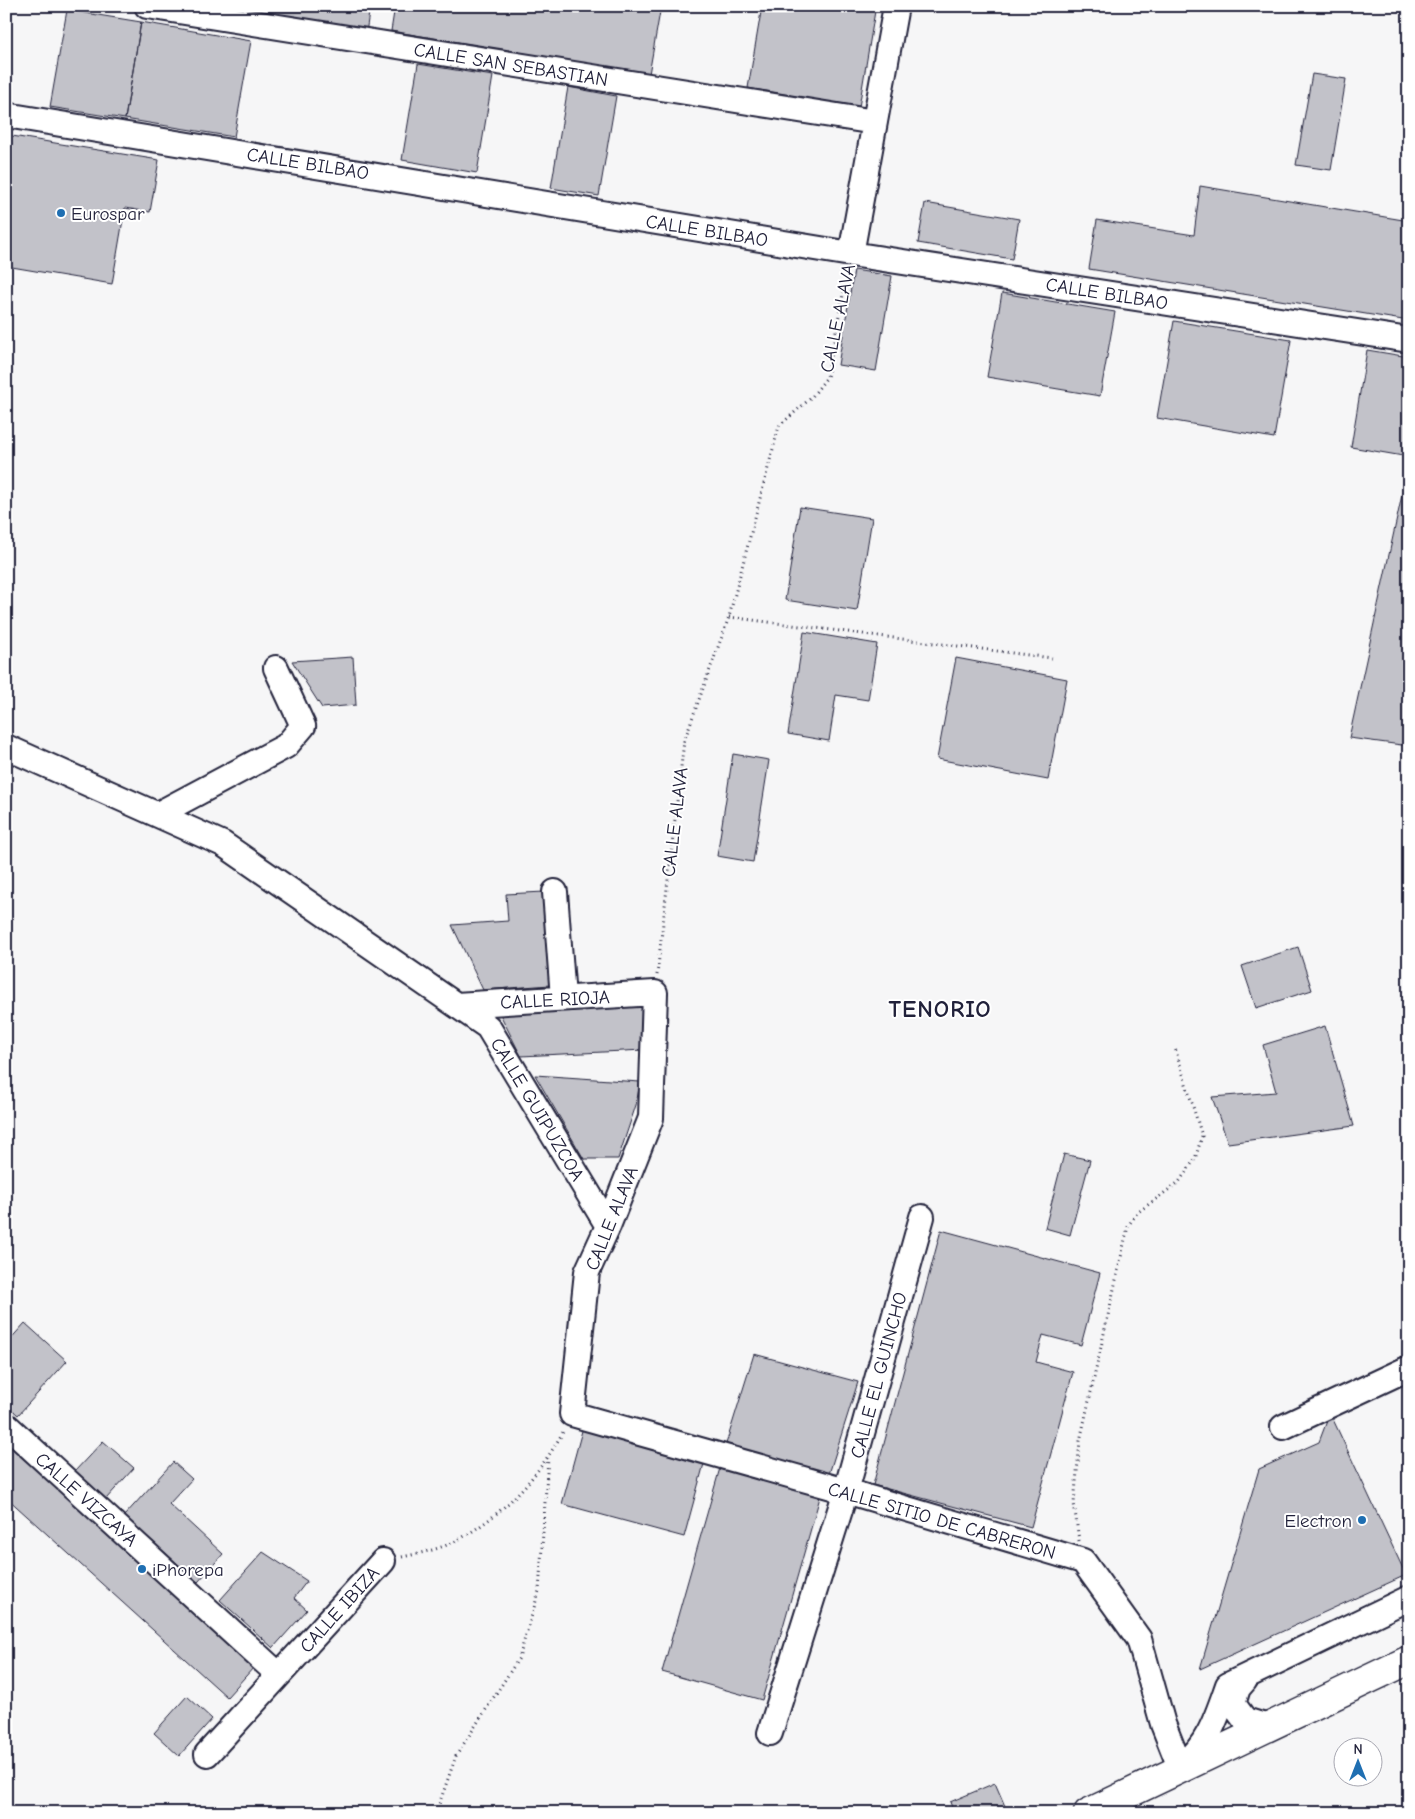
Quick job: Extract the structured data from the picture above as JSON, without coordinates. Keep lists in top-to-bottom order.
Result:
{
  "streets": {
    "street": [
      "CALLE SAN SEBASTIAN",
      "CALLE BILBAO",
      "CALLE ALAVA",
      "CALLE RIOJA",
      "CALLE GUIPUZCOA",
      "CALLE EL GUINCHO",
      "CALLE VIZCAYA",
      "CALLE SITIO DE CABRERON",
      "CALLE IBIZA"
    ]
  },
  "crossings": [
    ["CALLE BILBAO", "CALLE ALAVA"],
    ["CALLE ALAVA", "CALLE RIOJA"],
    ["CALLE ALAVA", "CALLE GUIPUZCOA"],
    ["CALLE ALAVA", "CALLE SITIO DE CABRERON"],
    ["CALLE ALAVA", "CALLE IBIZA"],
    ["CALLE RIOJA", "CALLE GUIPUZCOA"],
    ["CALLE EL GUINCHO", "CALLE SITIO DE CABRERON"],
    ["CALLE VIZCAYA", "CALLE IBIZA"],
    ["CALLE SITIO DE CABRERON", "CALLE IBIZA"]
  ],
  "districts": ["TENORIO"],
  "places": ["Eurospar", "Electron", "iPhorepa"],
  "north": "top"
}
